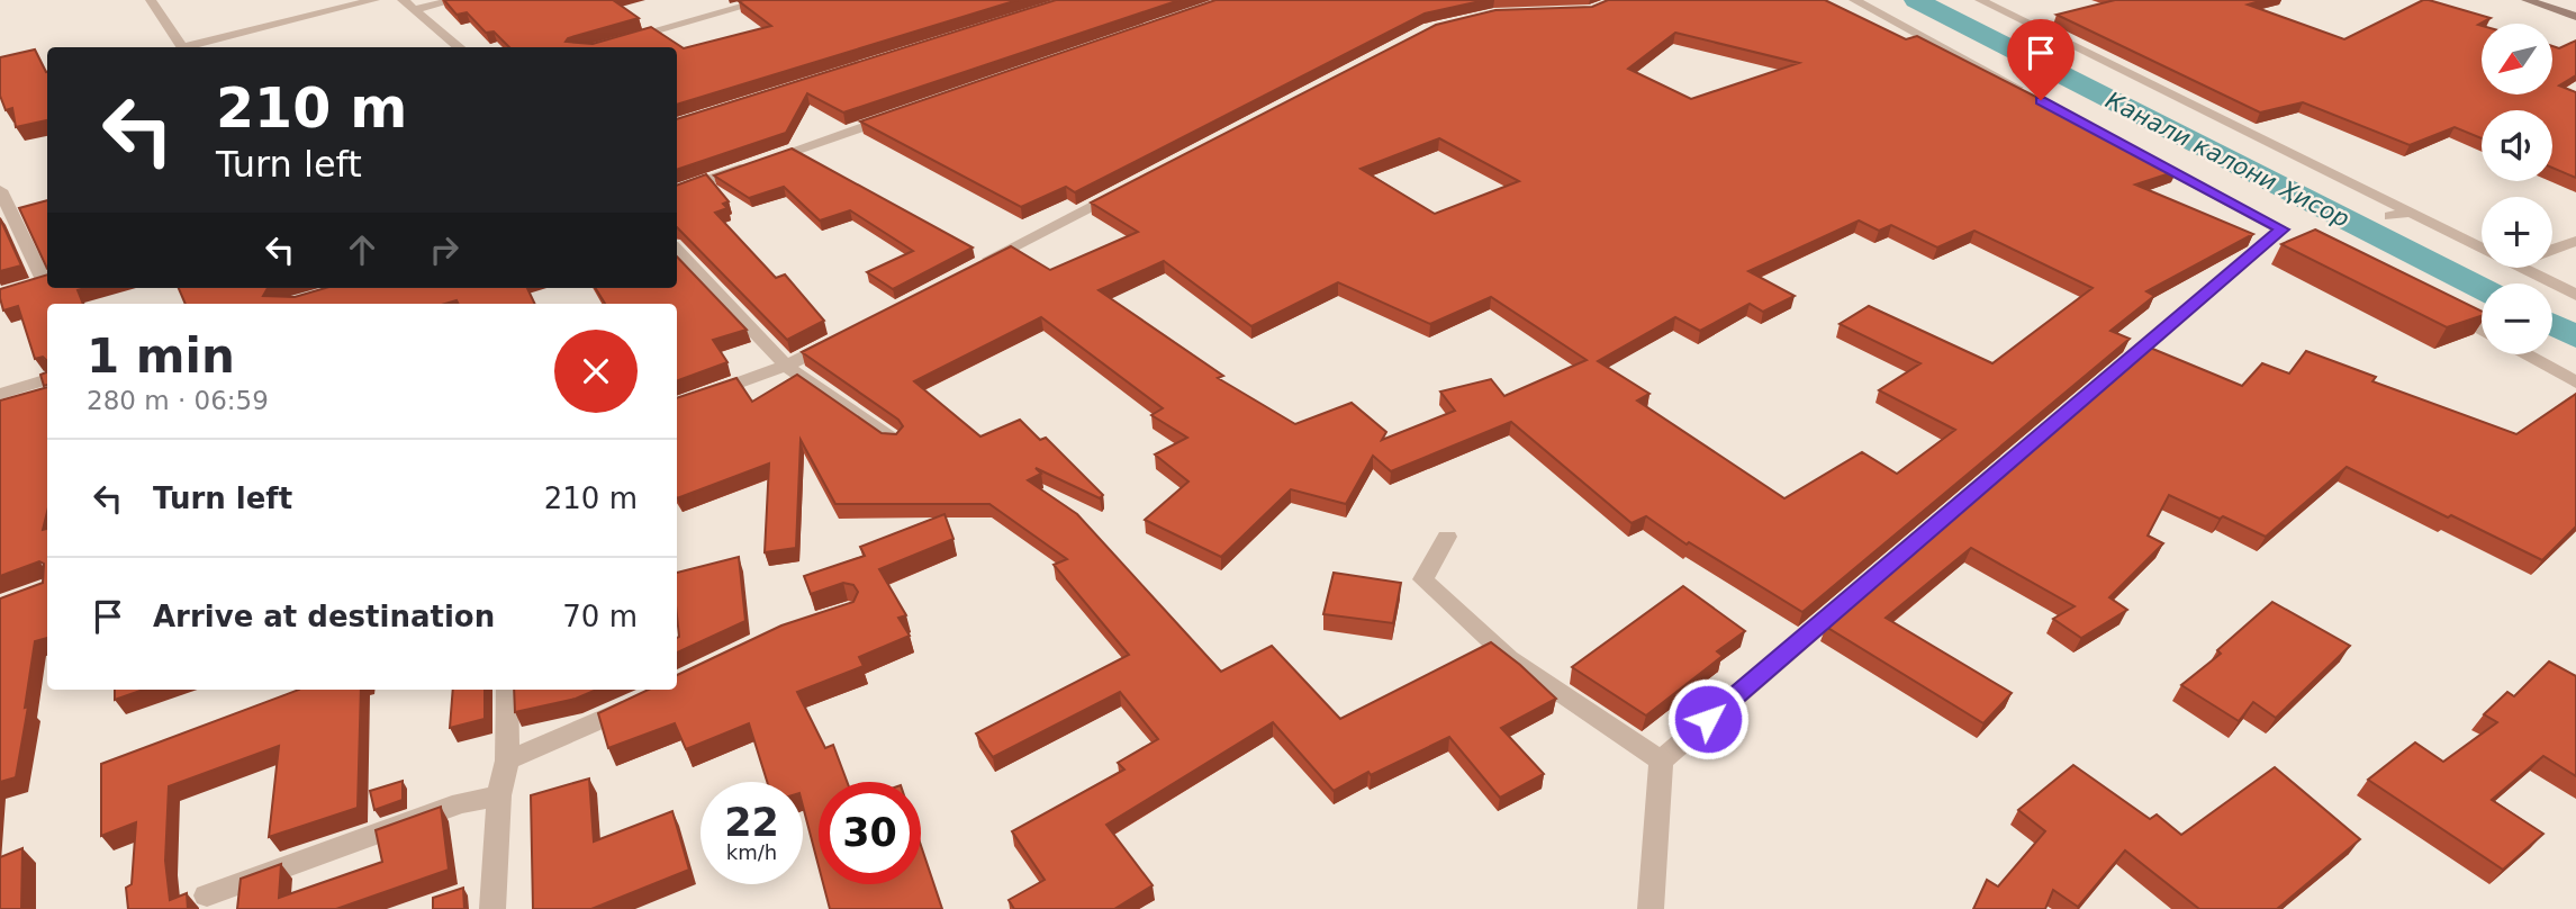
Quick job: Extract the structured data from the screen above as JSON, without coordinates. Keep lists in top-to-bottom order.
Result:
{
  "water": ["Канали калони Ҳисор"],
  "north": "bottom left",
  "page": {
    "map_buttons": ["+", "−"],
    "turn": ["210 m", "Turn left"],
    "heading": ["1 min", "280 m · 06:59"],
    "list": [
      {
        "name": "Turn left",
        "value": "210 m"
      },
      {
        "name": "Arrive at destination",
        "value": "70 m"
      }
    ],
    "speed": "22 km/h",
    "limit": "30"
  }
}
